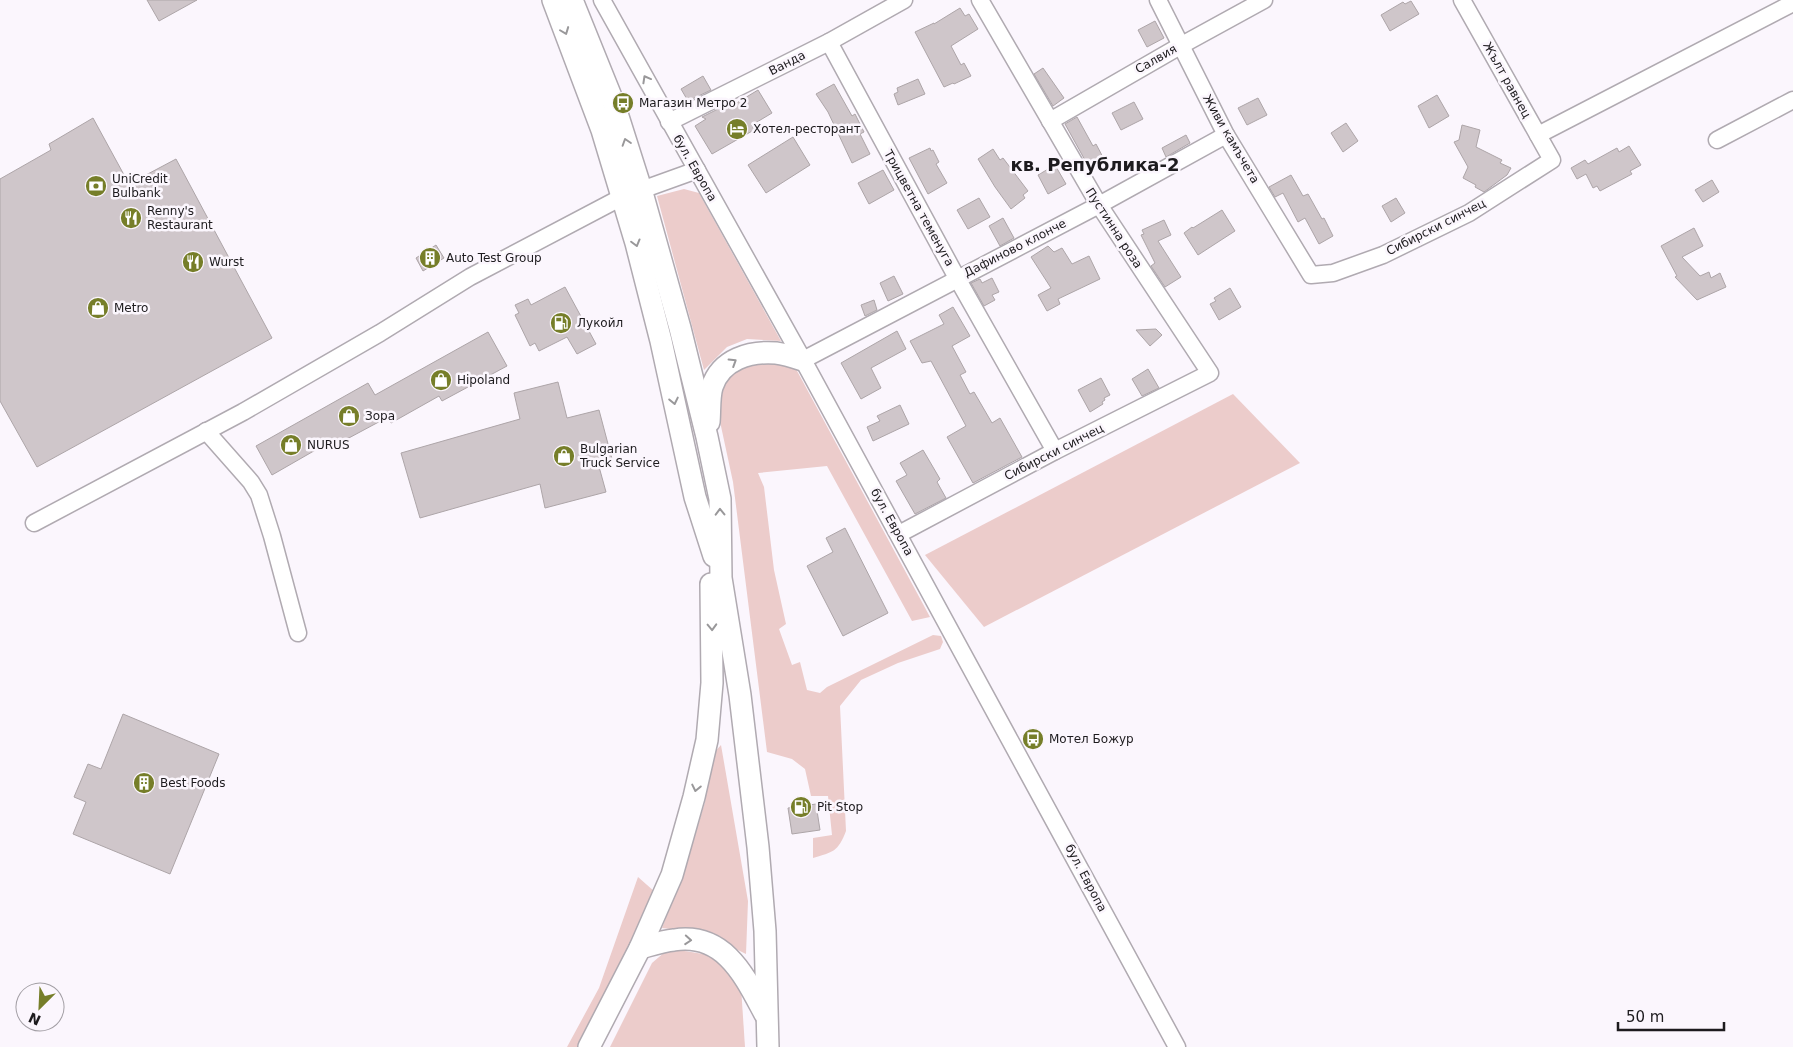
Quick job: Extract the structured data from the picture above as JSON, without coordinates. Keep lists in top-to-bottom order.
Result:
{
  "streets": {
    "street": [
      "Салвия",
      "Ванда",
      "Жълт равнец",
      "Живи камъчета",
      "бул. Европа",
      "Трицветна теменуга",
      "Сибирски синчец",
      "Пустинна роза",
      "Дафиново клонче"
    ]
  },
  "crossings": [
    ["Салвия", "Живи камъчета"],
    ["Салвия", "Пустинна роза"],
    ["Ванда", "бул. Европа"],
    ["Ванда", "Трицветна теменуга"],
    ["Жълт равнец", "Сибирски синчец"],
    ["Живи камъчета", "Сибирски синчец"],
    ["Живи камъчета", "Дафиново клонче"],
    ["бул. Европа", "Сибирски синчец"],
    ["бул. Европа", "Дафиново клонче"],
    ["Трицветна теменуга", "Сибирски синчец"],
    ["Трицветна теменуга", "Дафиново клонче"],
    ["Сибирски синчец", "Пустинна роза"],
    ["Пустинна роза", "Дафиново клонче"]
  ],
  "districts": ["кв. Република-2"],
  "places": {
    "bus stop": ["Магазин Метро 2", "Мотел Божур"],
    "hotel": ["Хотел-ресторант"],
    "bank": ["UniCredit Bulbank"],
    "restaurant": ["Renny's Restaurant", "Wurst"],
    "building": ["Auto Test Group", "Best Foods"],
    "shop": [
      "Metro",
      "Hipoland",
      "Зора",
      "NURUS",
      "Bulgarian Truck Service"
    ],
    "fuel station": ["Лукойл", "Pit Stop"]
  },
  "scale_bar": "50 m",
  "north": "bottom left"
}
